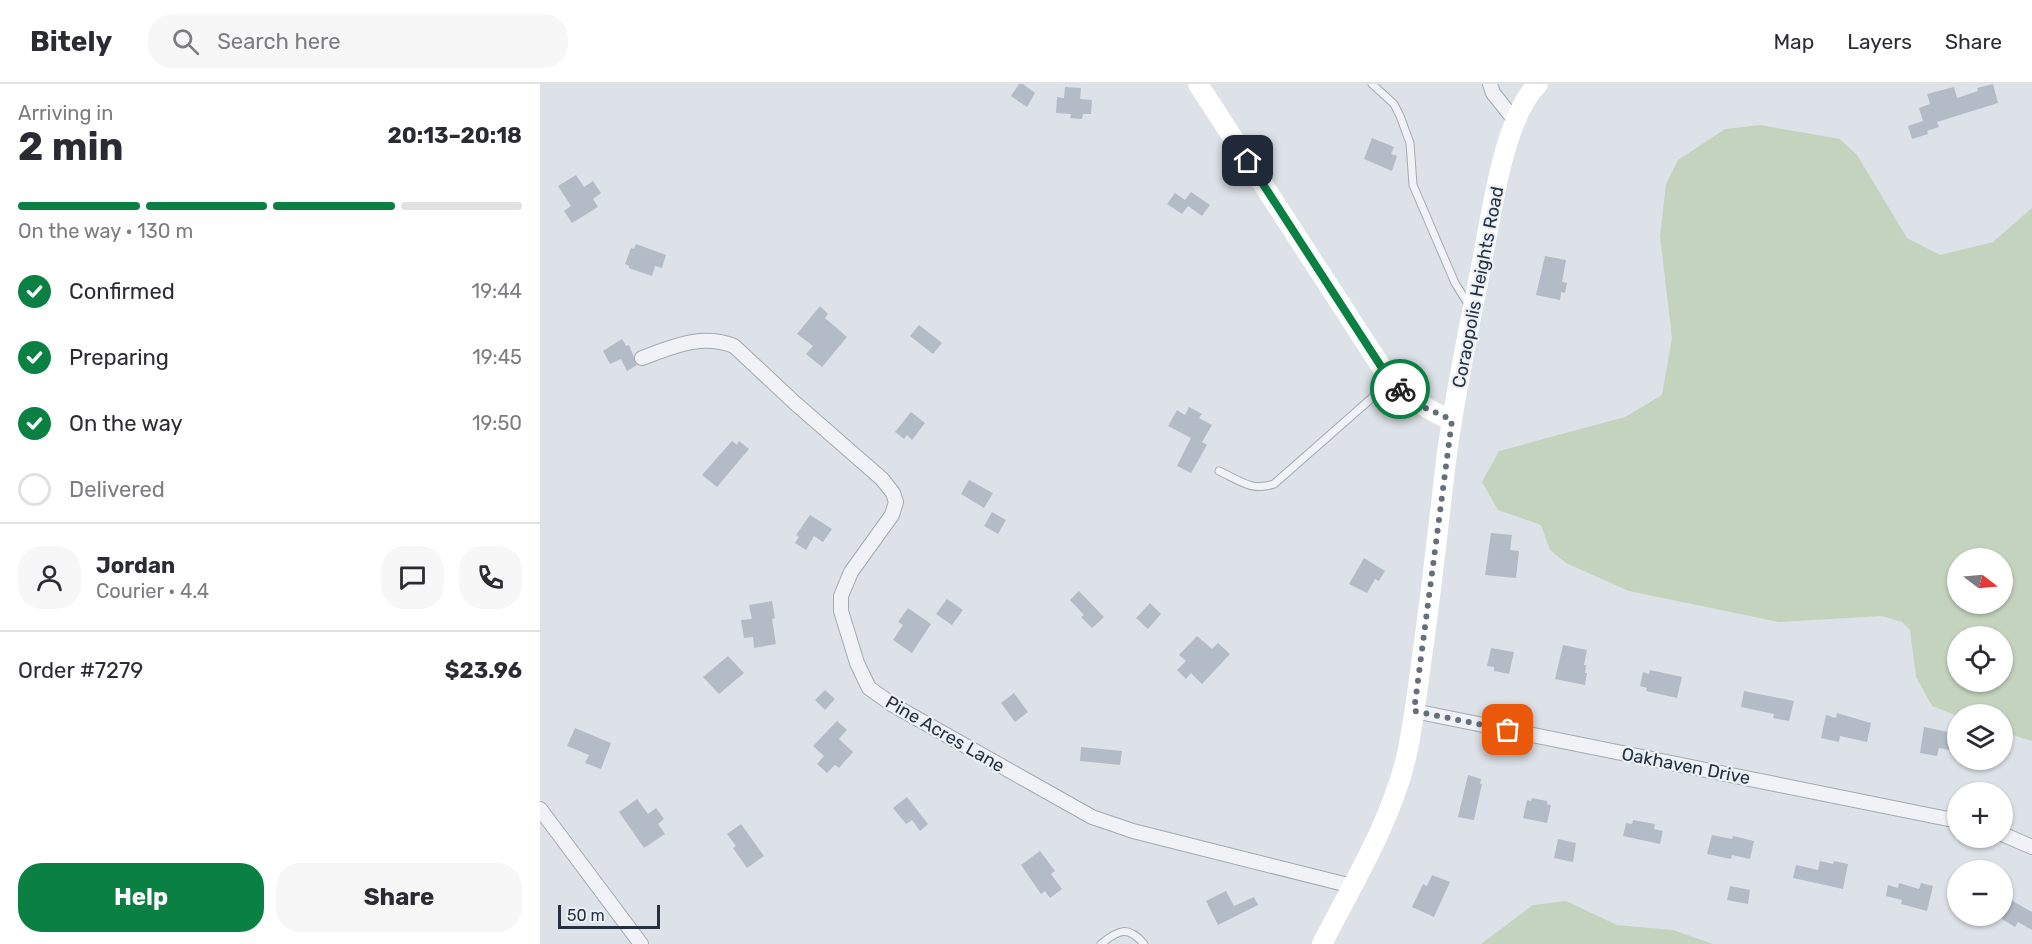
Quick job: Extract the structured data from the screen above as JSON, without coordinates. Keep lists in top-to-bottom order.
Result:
{
  "streets": {
    "street": ["Coraopolis Heights Road", "Pine Acres Lane", "Oakhaven Drive"]
  },
  "crossings": [
    ["Coraopolis Heights Road", "Pine Acres Lane"],
    ["Coraopolis Heights Road", "Oakhaven Drive"]
  ],
  "scale_bar": "50 m",
  "north": "right",
  "page": {
    "header": "Bitely",
    "search": "Search here",
    "nav": ["Map", "Layers", "Share"],
    "heading": ["2 min", "Arriving in", "20:13–20:18"],
    "panel": [
      "Jordan",
      "Courier · 4.4",
      "Order #7279",
      "$23.96"
    ],
    "bar": "On the way · 130 m",
    "list": [
      ["Confirmed", "19:44"],
      ["Preparing", "19:45"],
      ["On the way", "19:50"],
      "Delivered"
    ],
    "map_buttons": ["+", "−"],
    "buttons": ["Help", "Share"],
    "scale": "50 m"
  }
}
